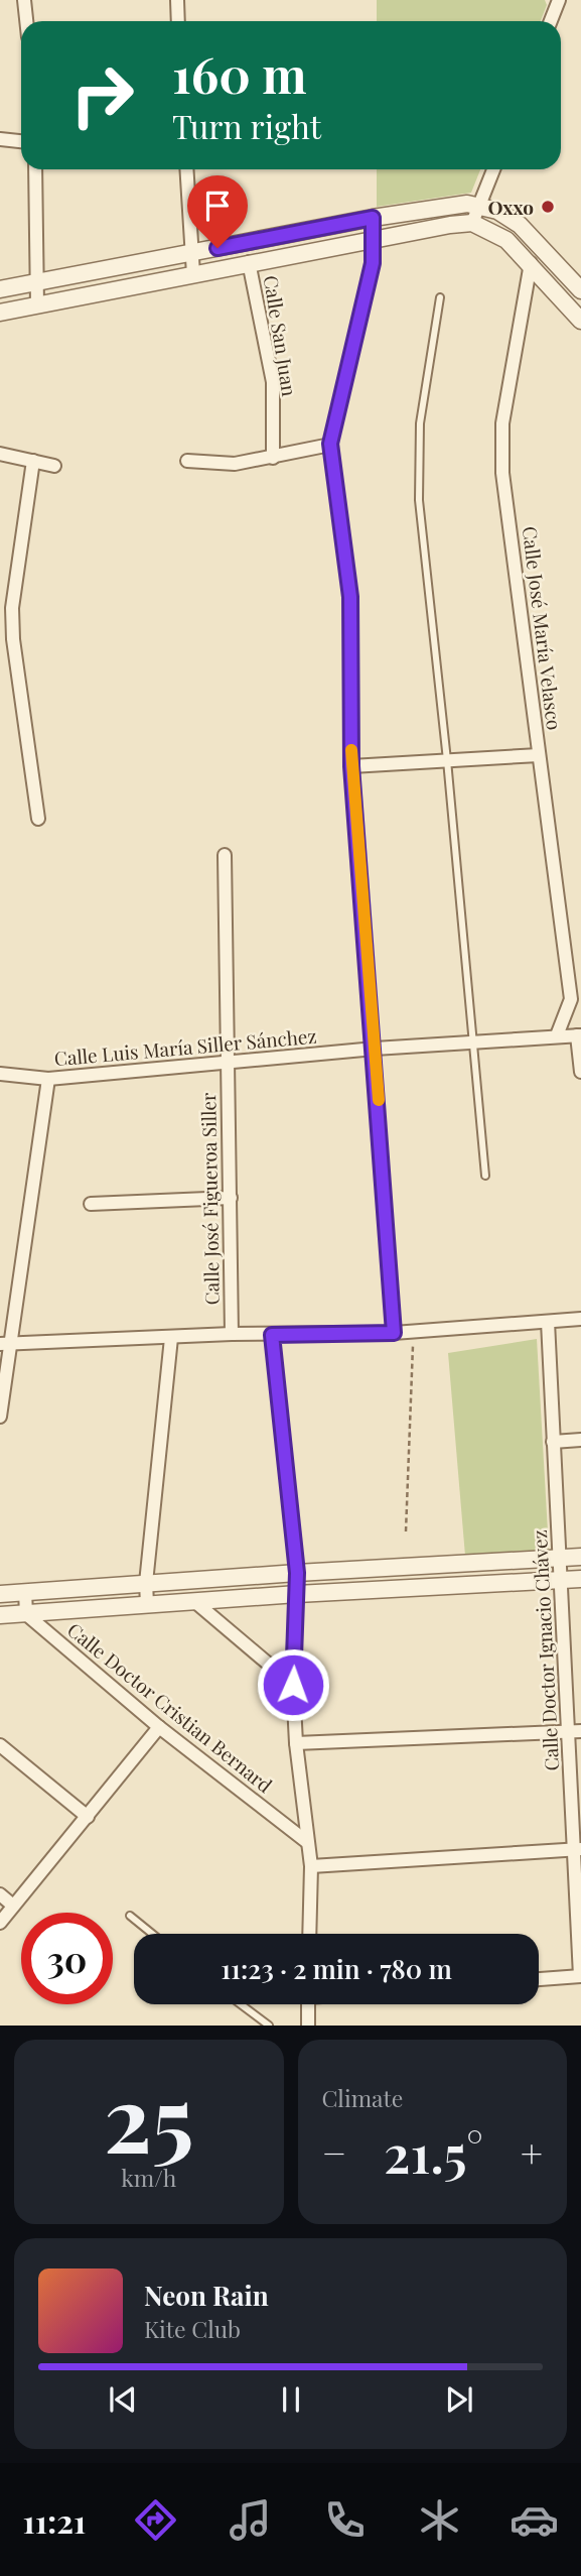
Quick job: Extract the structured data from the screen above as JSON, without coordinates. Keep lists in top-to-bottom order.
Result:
{
  "streets": {
    "street": [
      "Calle San Juan",
      "Calle José María Velasco",
      "Calle Luis María Siller Sánchez",
      "Calle José Figueroa Siller",
      "Calle Doctor Ignacio Chávez",
      "Calle Doctor Cristian Bernard"
    ]
  },
  "crossings": [
    ["Calle José María Velasco", "Calle Luis María Siller Sánchez"],
    ["Calle Luis María Siller Sánchez", "Calle José Figueroa Siller"]
  ],
  "places": ["Oxxo"],
  "page": {
    "turn": ["160 m", "Turn right"],
    "limit": "30",
    "trip": "11:23 · 2 min · 780 m",
    "tile": [
      ["25", "km/h"],
      "Climate"
    ],
    "heat": ["−", "21.5°", "+"],
    "song": ["Neon Rain", "Kite Club"],
    "tabs": "11:21"
  }
}
